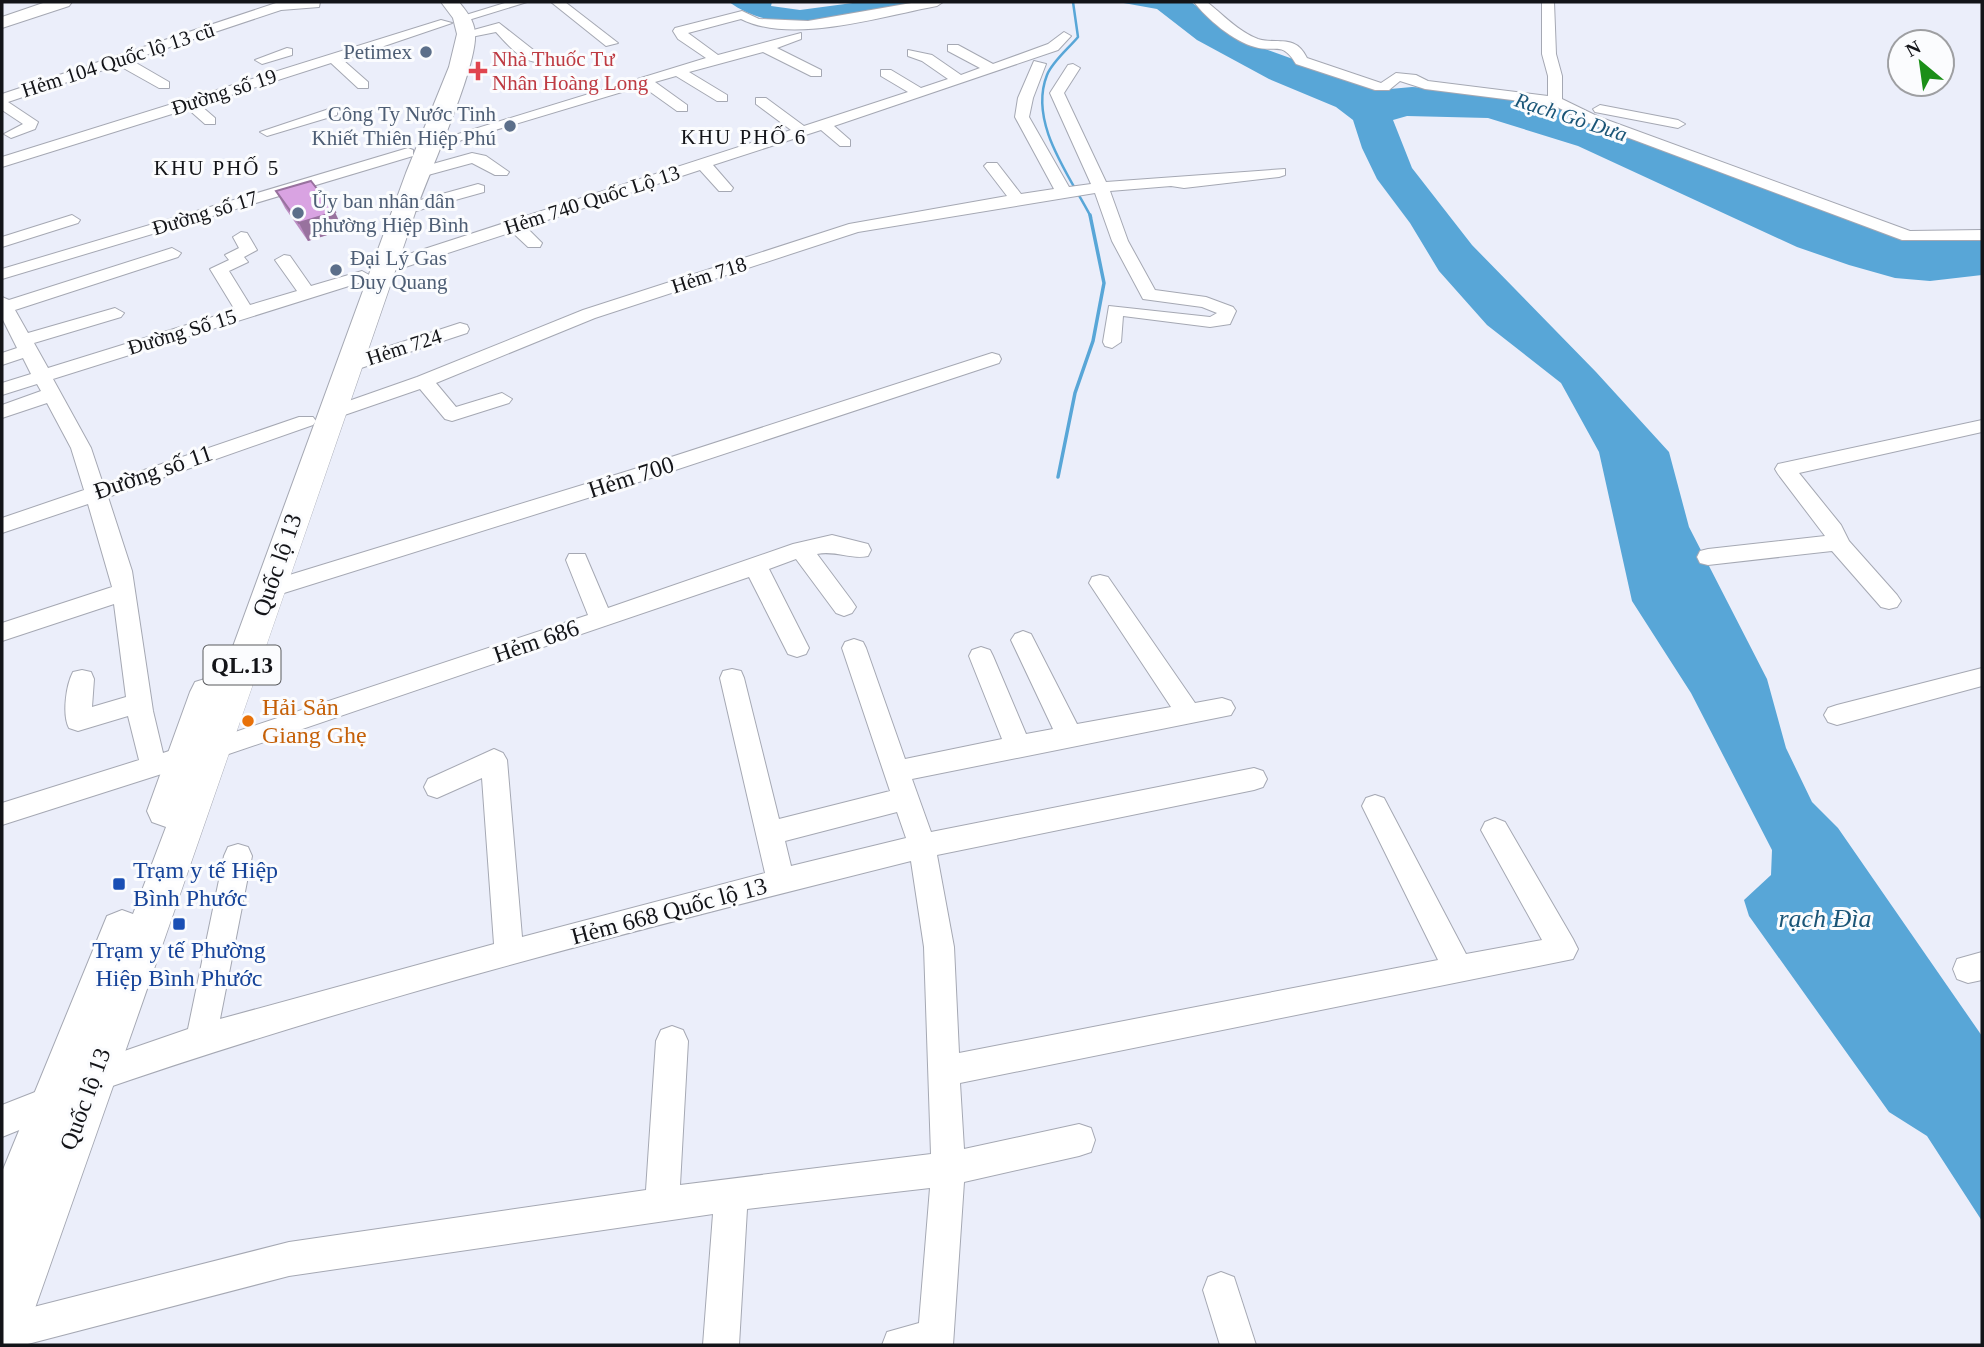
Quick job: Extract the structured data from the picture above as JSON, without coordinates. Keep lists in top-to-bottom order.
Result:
{
  "streets": {
    "highway": ["Quốc lộ 13", "QL.13"],
    "street": [
      "Hẻm 104 Quốc lộ 13 cũ",
      "Đường số 19",
      "Hẻm 740 Quốc Lộ 13",
      "Đường số 17",
      "Hẻm 718",
      "Đường Số 15",
      "Hẻm 724",
      "Đường số 11",
      "Hẻm 700",
      "Hẻm 686",
      "Hẻm 668 Quốc lộ 13"
    ]
  },
  "crossings": [
    ["Đường số 19", "Quốc lộ 13"],
    ["Hẻm 740 Quốc Lộ 13", "Đường Số 15"],
    ["Hẻm 740 Quốc Lộ 13", "Quốc lộ 13"],
    ["Đường số 17", "Quốc lộ 13"],
    ["Hẻm 718", "Đường số 11"],
    ["Hẻm 718", "Quốc lộ 13"],
    ["Đường Số 15", "Quốc lộ 13"],
    ["Hẻm 724", "Quốc lộ 13"],
    ["Đường số 11", "Quốc lộ 13"],
    ["Hẻm 700", "Quốc lộ 13"],
    ["Quốc lộ 13", "Hẻm 686"],
    ["Quốc lộ 13", "Hẻm 668 Quốc lộ 13"]
  ],
  "districts": ["KHU PHỐ 6", "KHU PHỐ 5"],
  "water": ["Rạch Gò Dưa", "rạch Đìa"],
  "places": {
    "other": [
      "Petimex",
      "Công Ty Nước Tinh Khiết Thiên Hiệp Phú",
      "Ủy ban nhân dân phường Hiệp Bình",
      "Đại Lý Gas Duy Quang",
      "Hải Sản Giang Ghẹ"
    ],
    "health": ["Nhà Thuốc Tư Nhân Hoàng Long"],
    "transit": ["Trạm y tế Hiệp Bình Phước", "Trạm y tế Phường Hiệp Bình Phước"]
  },
  "north": "top left"
}
